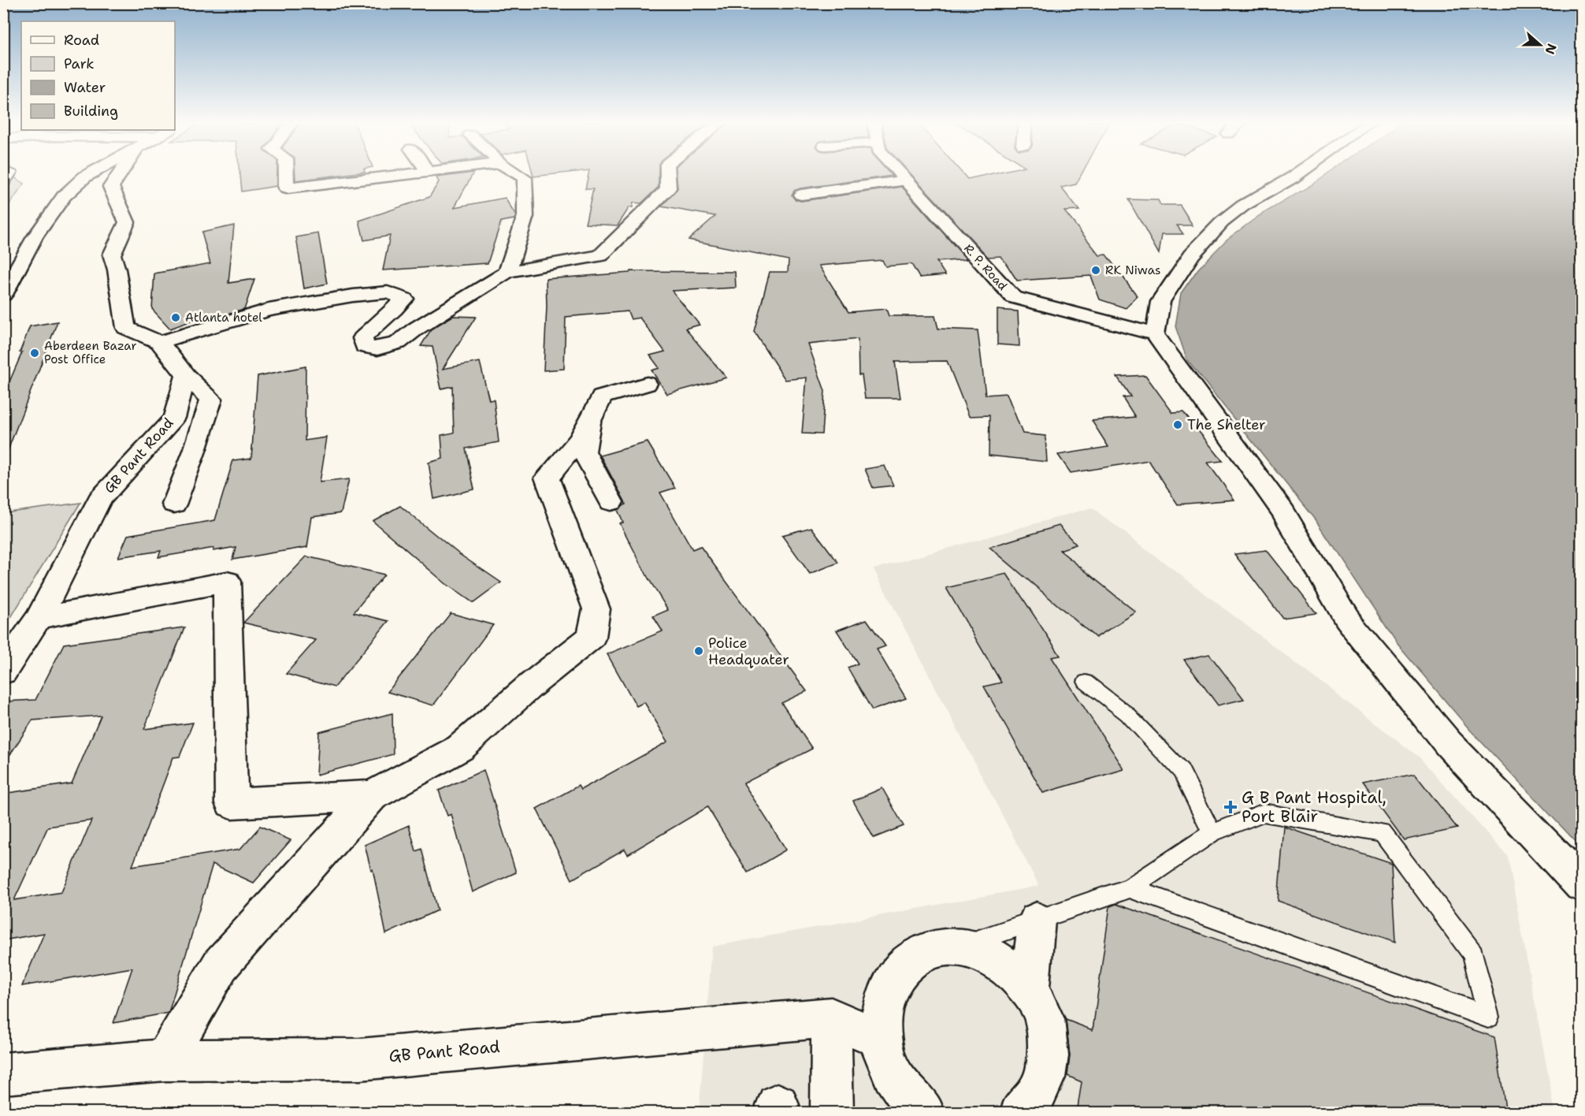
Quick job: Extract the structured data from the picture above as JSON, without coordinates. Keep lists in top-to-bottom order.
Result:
{
  "streets": {
    "street": ["R. P. Road", "GB Pant Road"]
  },
  "places": {
    "other": [
      "RK Niwas",
      "Atlanta hotel",
      "Aberdeen Bazar Post Office",
      "The Shelter",
      "Police Headquater"
    ],
    "health": ["G B Pant Hospital, Port Blair"]
  },
  "legend": [
    "Road",
    "Park",
    "Water",
    "Building"
  ],
  "north": "right"
}
